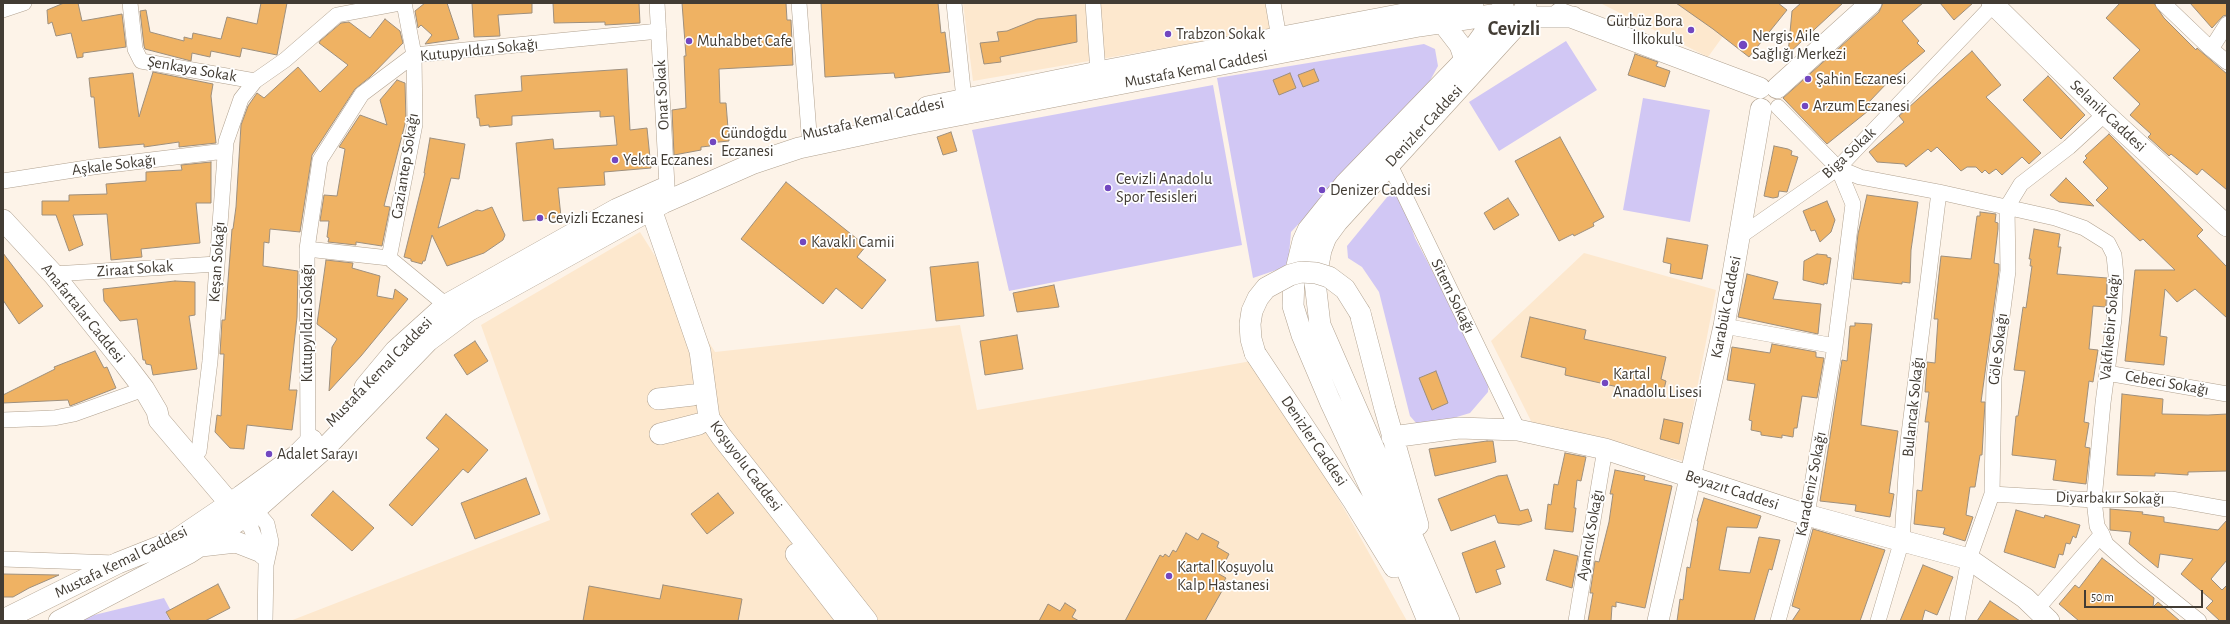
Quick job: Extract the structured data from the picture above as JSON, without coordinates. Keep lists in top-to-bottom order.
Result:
{
  "streets": {
    "street": [
      "Kutupyıldızı Sokağı",
      "Şenkaya Sokak",
      "Mustafa Kemal Caddesi",
      "Onat Sokak",
      "Selanik Caddesi",
      "Denizler Caddesi",
      "Biga Sokak",
      "Aşkale Sokağı",
      "Gaziantep Sokağı",
      "Keşan Sokağı",
      "Ziraat Sokak",
      "Sitem Sokağı",
      "Karabük Caddesi",
      "Anafartalar Caddesi",
      "Vakfıkebir Sokağı",
      "Göle Sokağı",
      "Cebeci Sokağı",
      "Bulancak Sokağı",
      "Koşuyolu Caddesi",
      "Karadeniz Sokağı",
      "Beyazıt Caddesi",
      "Diyarbakır Sokağı",
      "Ayancık Sokağı"
    ]
  },
  "crossings": [
    ["Kutupyıldızı Sokağı", "Mustafa Kemal Caddesi"],
    ["Kutupyıldızı Sokağı", "Onat Sokak"],
    ["Kutupyıldızı Sokağı", "Gaziantep Sokağı"],
    ["Şenkaya Sokak", "Keşan Sokağı"],
    ["Mustafa Kemal Caddesi", "Onat Sokak"],
    ["Mustafa Kemal Caddesi", "Denizler Caddesi"],
    ["Mustafa Kemal Caddesi", "Anafartalar Caddesi"],
    ["Mustafa Kemal Caddesi", "Koşuyolu Caddesi"],
    ["Selanik Caddesi", "Biga Sokak"],
    ["Denizler Caddesi", "Sitem Sokağı"],
    ["Denizler Caddesi", "Beyazıt Caddesi"],
    ["Biga Sokak", "Karabük Caddesi"],
    ["Biga Sokak", "Vakfıkebir Sokağı"],
    ["Biga Sokak", "Karadeniz Sokağı"],
    ["Aşkale Sokağı", "Keşan Sokağı"],
    ["Keşan Sokağı", "Ziraat Sokak"],
    ["Keşan Sokağı", "Anafartalar Caddesi"],
    ["Ziraat Sokak", "Anafartalar Caddesi"],
    ["Sitem Sokağı", "Beyazıt Caddesi"],
    ["Karabük Caddesi", "Vakfıkebir Sokağı"],
    ["Karabük Caddesi", "Beyazıt Caddesi"],
    ["Vakfıkebir Sokağı", "Göle Sokağı"],
    ["Vakfıkebir Sokağı", "Cebeci Sokağı"],
    ["Vakfıkebir Sokağı", "Bulancak Sokağı"],
    ["Vakfıkebir Sokağı", "Karadeniz Sokağı"],
    ["Vakfıkebir Sokağı", "Diyarbakır Sokağı"],
    ["Göle Sokağı", "Beyazıt Caddesi"],
    ["Göle Sokağı", "Diyarbakır Sokağı"],
    ["Bulancak Sokağı", "Beyazıt Caddesi"],
    ["Karadeniz Sokağı", "Beyazıt Caddesi"],
    ["Beyazıt Caddesi", "Ayancık Sokağı"]
  ],
  "districts": ["Cevizli"],
  "places": [
    "Gürbüz Bora İlkokulu",
    "Trabzon Sokak",
    "Muhabbet Cafe",
    "Nergis Aile Sağlığı Merkezi",
    "Şahin Eczanesi",
    "Arzum Eczanesi",
    "Gündoğdu Eczanesi",
    "Yekta Eczanesi",
    "Cevizli Anadolu Spor Tesisleri",
    "Denizer Caddesi",
    "Cevizli Eczanesi",
    "Kavaklı Camii",
    "Kartal Anadolu Lisesi",
    "Adalet Sarayı",
    "Kartal Koşuyolu Kalp Hastanesi"
  ],
  "scale_bar": "50 m"
}
